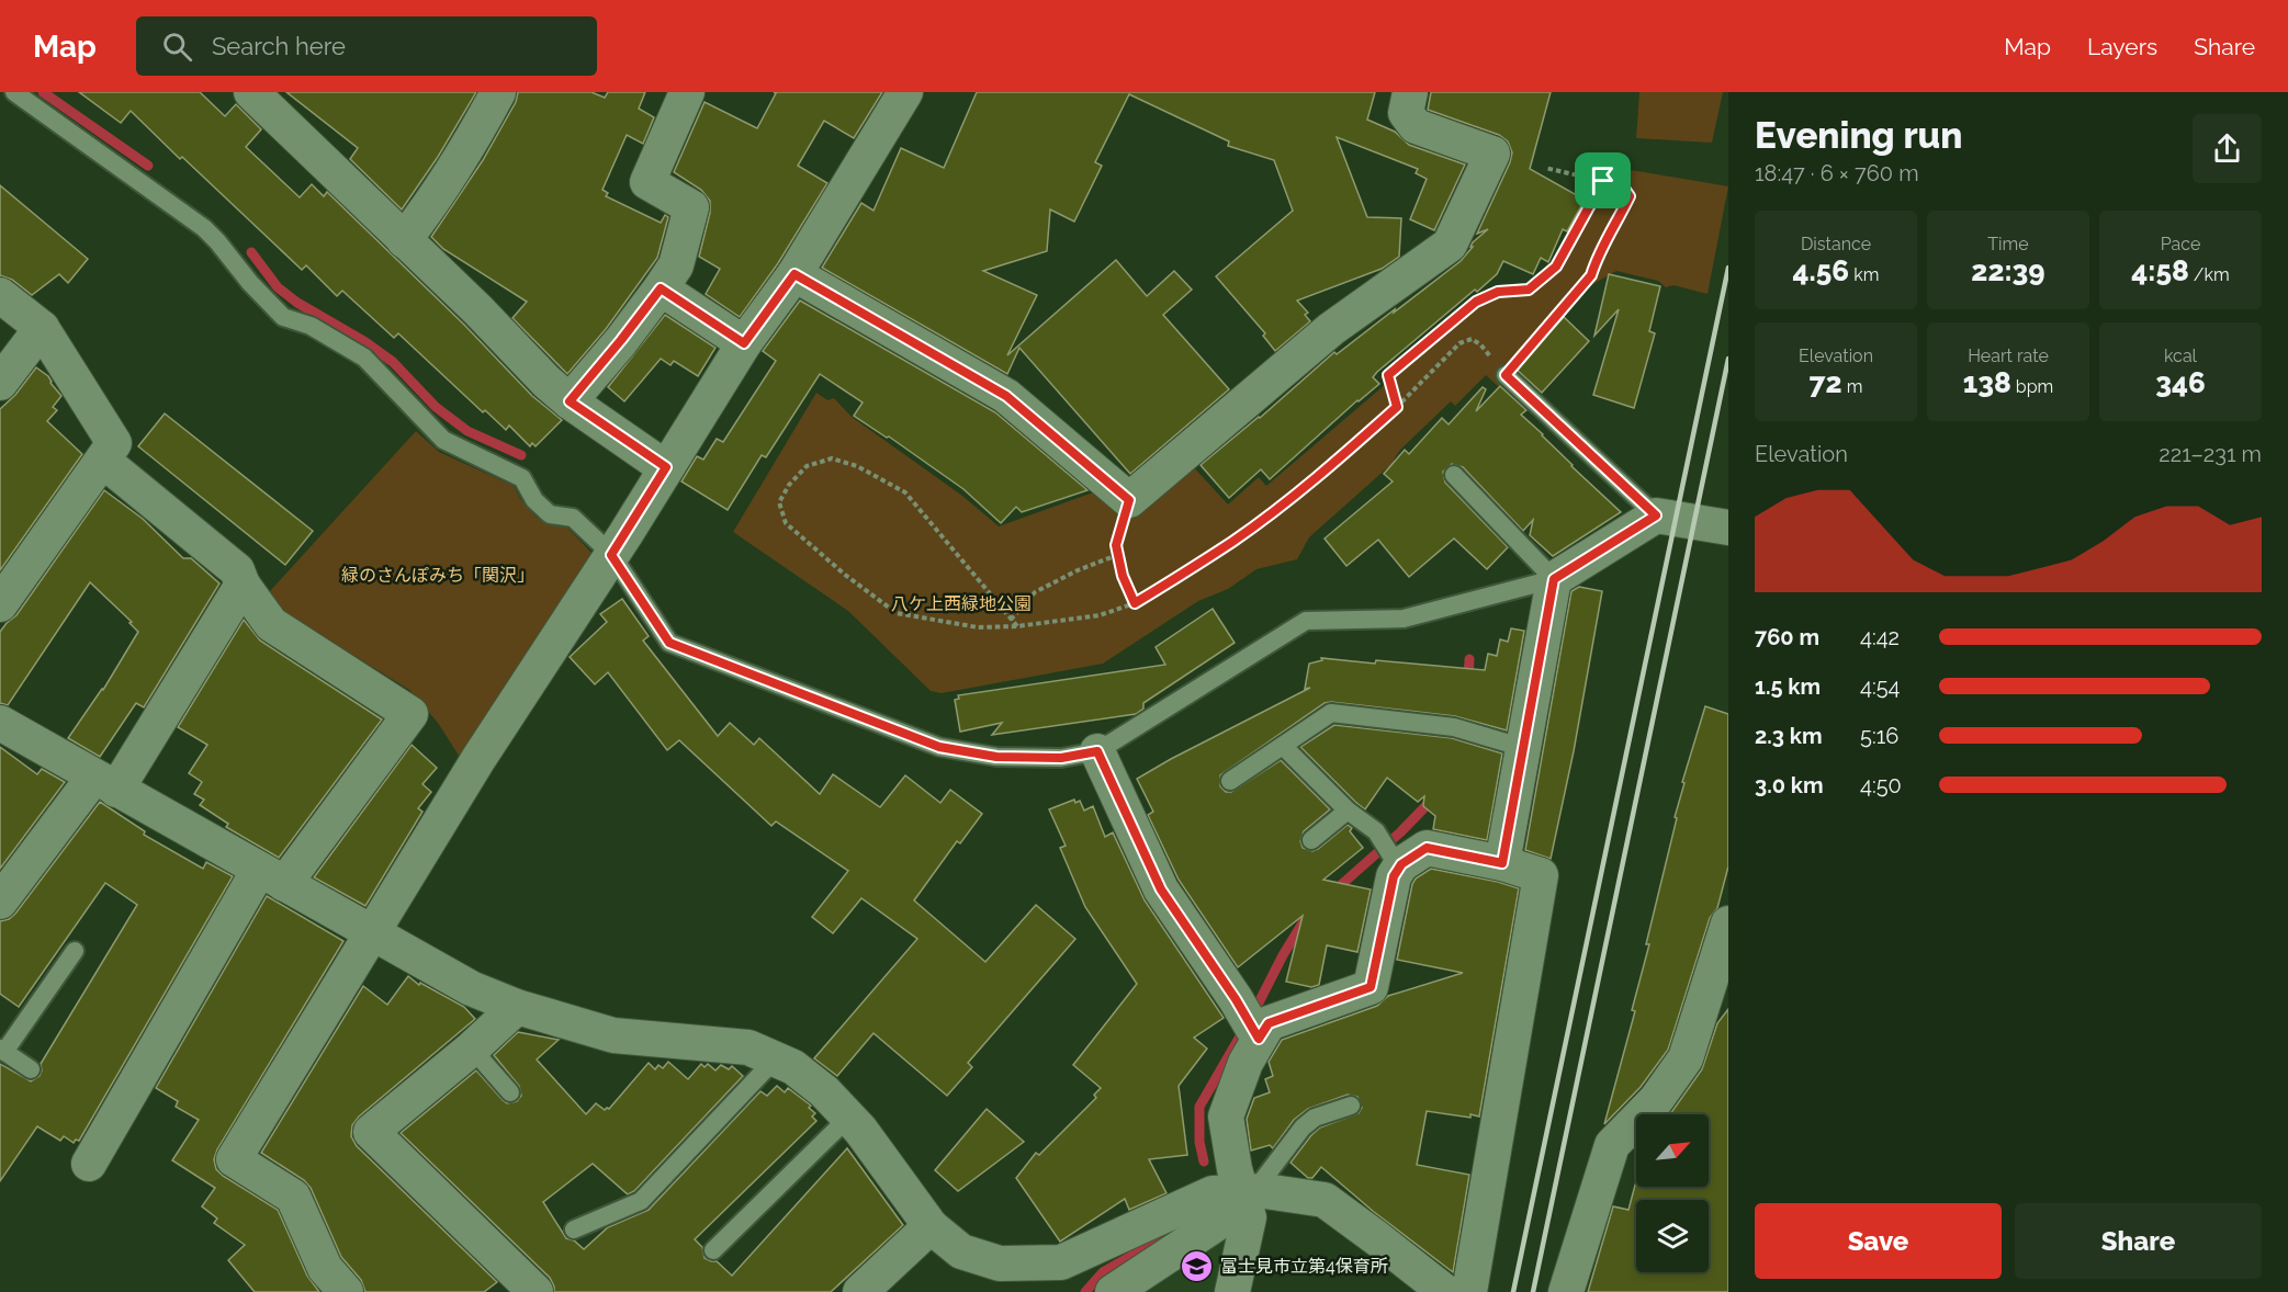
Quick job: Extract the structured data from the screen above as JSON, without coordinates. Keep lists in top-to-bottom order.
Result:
{
  "parks": ["緑のさんぽみち「関沢」", "八ケ上西緑地公園"],
  "places": {
    "school or university": ["富士見市立第4保育所"]
  },
  "north": "top right",
  "page": {
    "header": "Map",
    "search": "Search here",
    "nav": ["Map", "Layers", "Share"],
    "heading": ["Evening run", "18:47 · 6 × 760 m"],
    "stats": [
      ["Distance", "4.56 km"],
      ["Time", "22:39"],
      ["Pace", "4:58 /km"],
      ["Elevation", "72 m"],
      ["Heart rate", "138 bpm"],
      ["kcal", "346"]
    ],
    "chart": ["Elevation", "221–231 m"],
    "list": [
      {
        "name": "760 m",
        "note": "4:42"
      },
      {
        "name": "1.5 km",
        "note": "4:54"
      },
      {
        "name": "2.3 km",
        "note": "5:16"
      },
      {
        "name": "3.0 km",
        "note": "4:50"
      }
    ],
    "buttons": ["Save", "Share"]
  }
}
